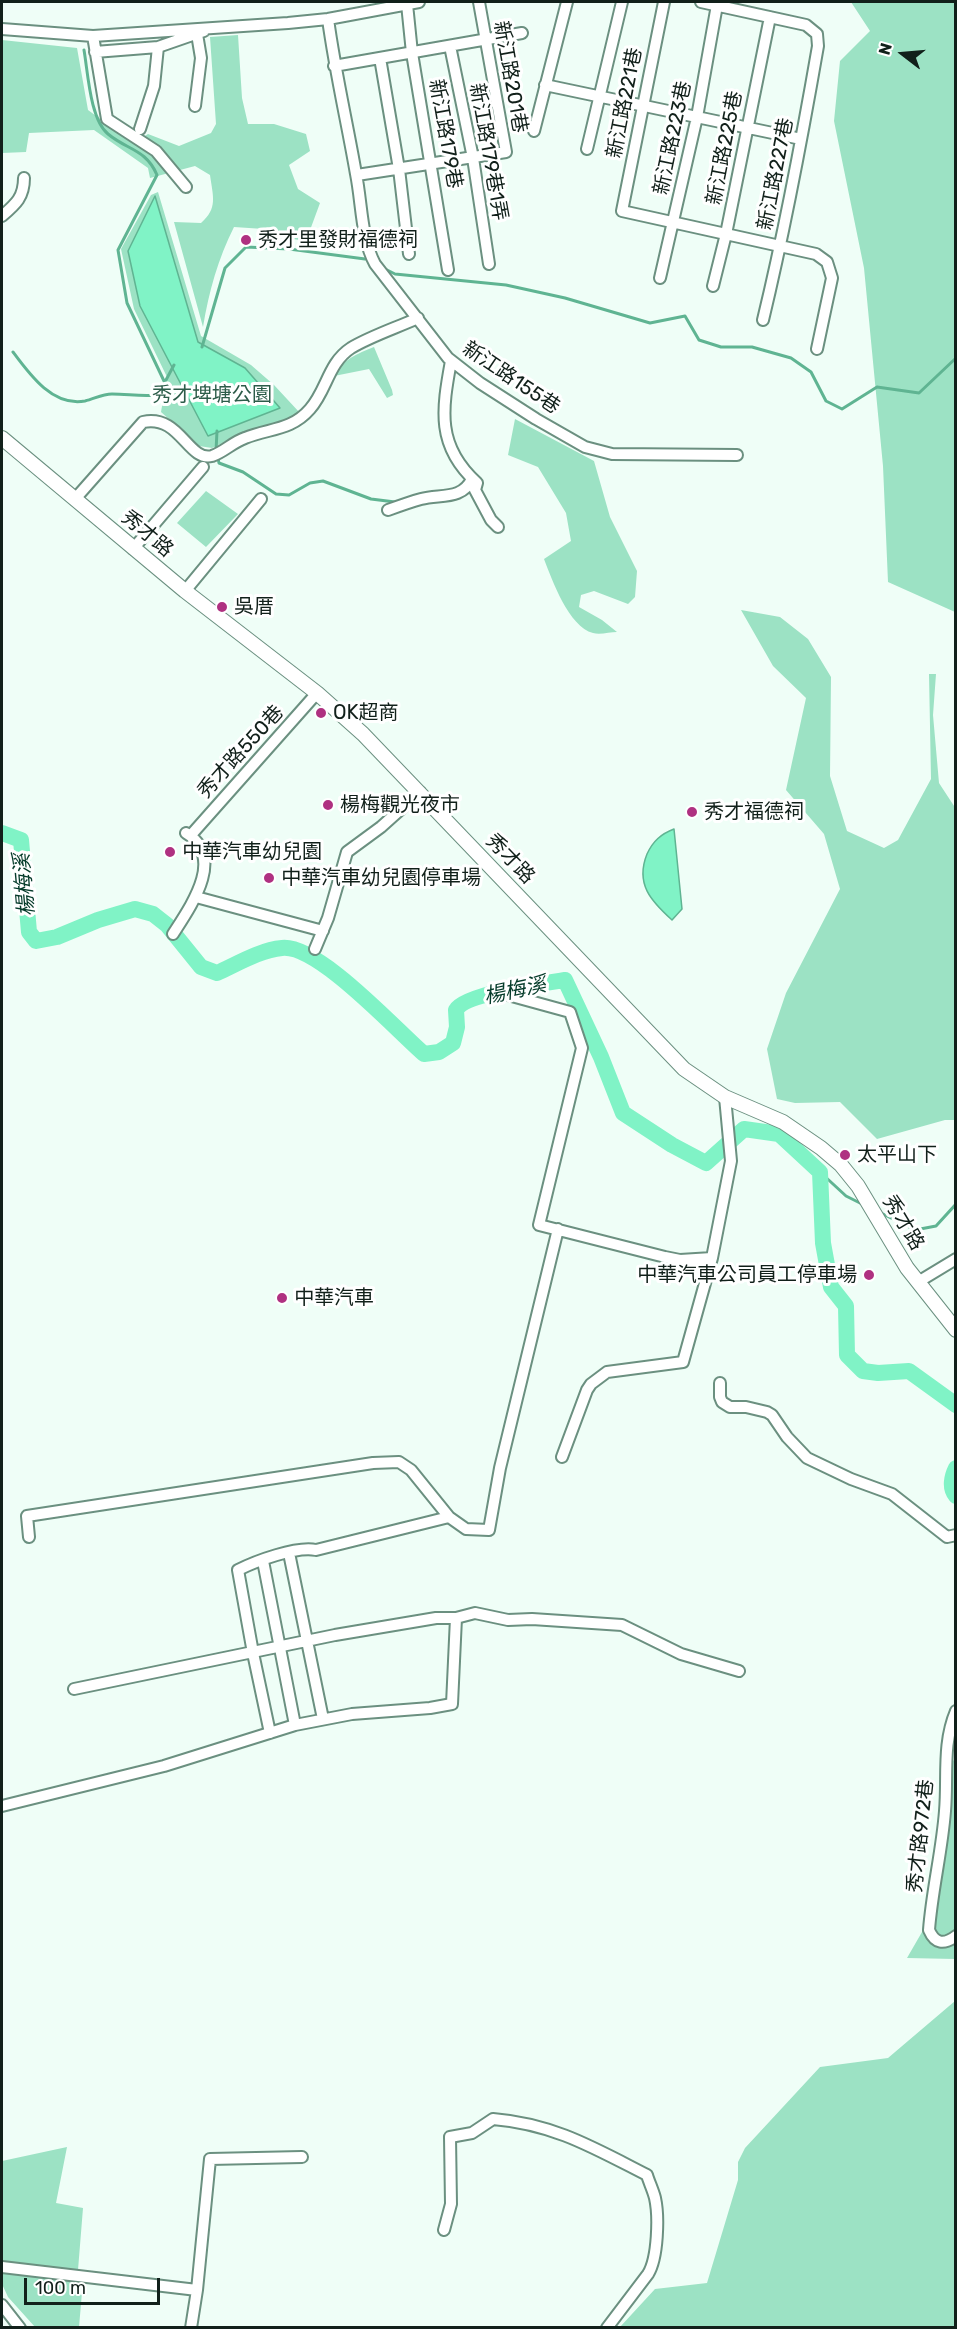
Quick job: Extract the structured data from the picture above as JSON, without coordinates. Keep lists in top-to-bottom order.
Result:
{
  "streets": {
    "main road": ["秀才路"],
    "street": [
      "新江路201巷",
      "新江路221巷",
      "新江路179巷",
      "新江路223巷",
      "新江路225巷",
      "新江路179巷1弄",
      "新江路227巷",
      "新江路155巷",
      "秀才路550巷",
      "秀才路972巷"
    ]
  },
  "crossings": [
    ["新江路201巷", "新江路179巷"],
    ["新江路201巷", "新江路179巷1弄"],
    ["新江路201巷", "新江路155巷"],
    ["新江路221巷", "新江路223巷"],
    ["新江路225巷", "新江路227巷"],
    ["秀才路", "秀才路550巷"]
  ],
  "water": ["楊梅溪"],
  "parks": ["秀才埤塘公園"],
  "places": [
    "秀才里發財福德祠",
    "吳厝",
    "OK超商",
    "楊梅觀光夜市",
    "秀才福德祠",
    "中華汽車幼兒園",
    "中華汽車幼兒園停車場",
    "太平山下",
    "中華汽車公司員工停車場",
    "中華汽車"
  ],
  "scale_bar": "100 m",
  "north": "left"
}
